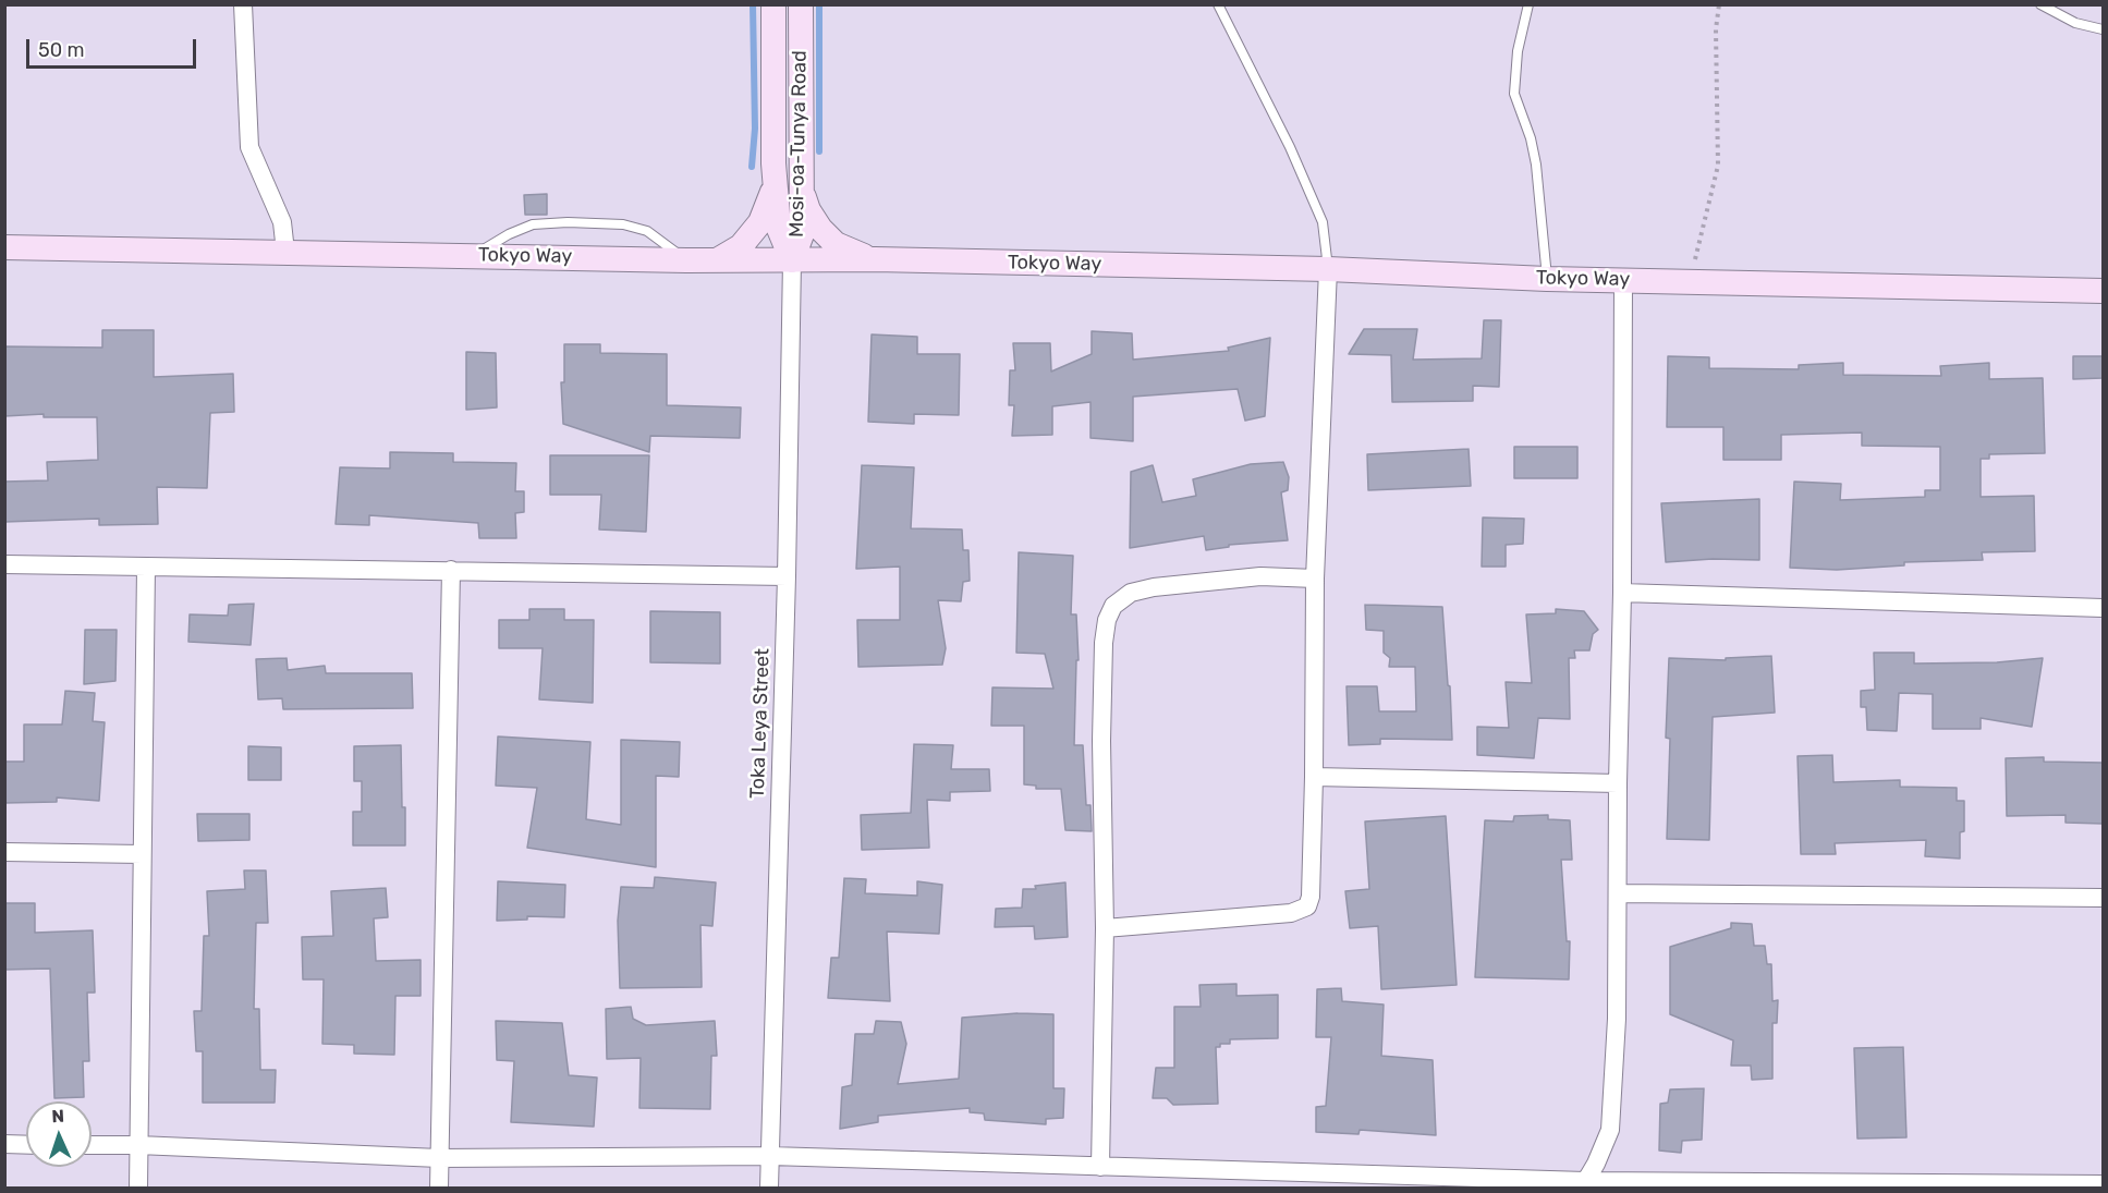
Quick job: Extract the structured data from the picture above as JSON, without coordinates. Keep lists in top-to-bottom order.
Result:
{
  "streets": {
    "main road": ["Mosi-oa-Tunya Road", "Tokyo Way"],
    "street": ["Toka Leya Street"]
  },
  "crossings": [
    ["Mosi-oa-Tunya Road", "Tokyo Way"],
    ["Mosi-oa-Tunya Road", "Toka Leya Street"],
    ["Tokyo Way", "Toka Leya Street"]
  ],
  "scale_bar": "50 m",
  "north": "top"
}
